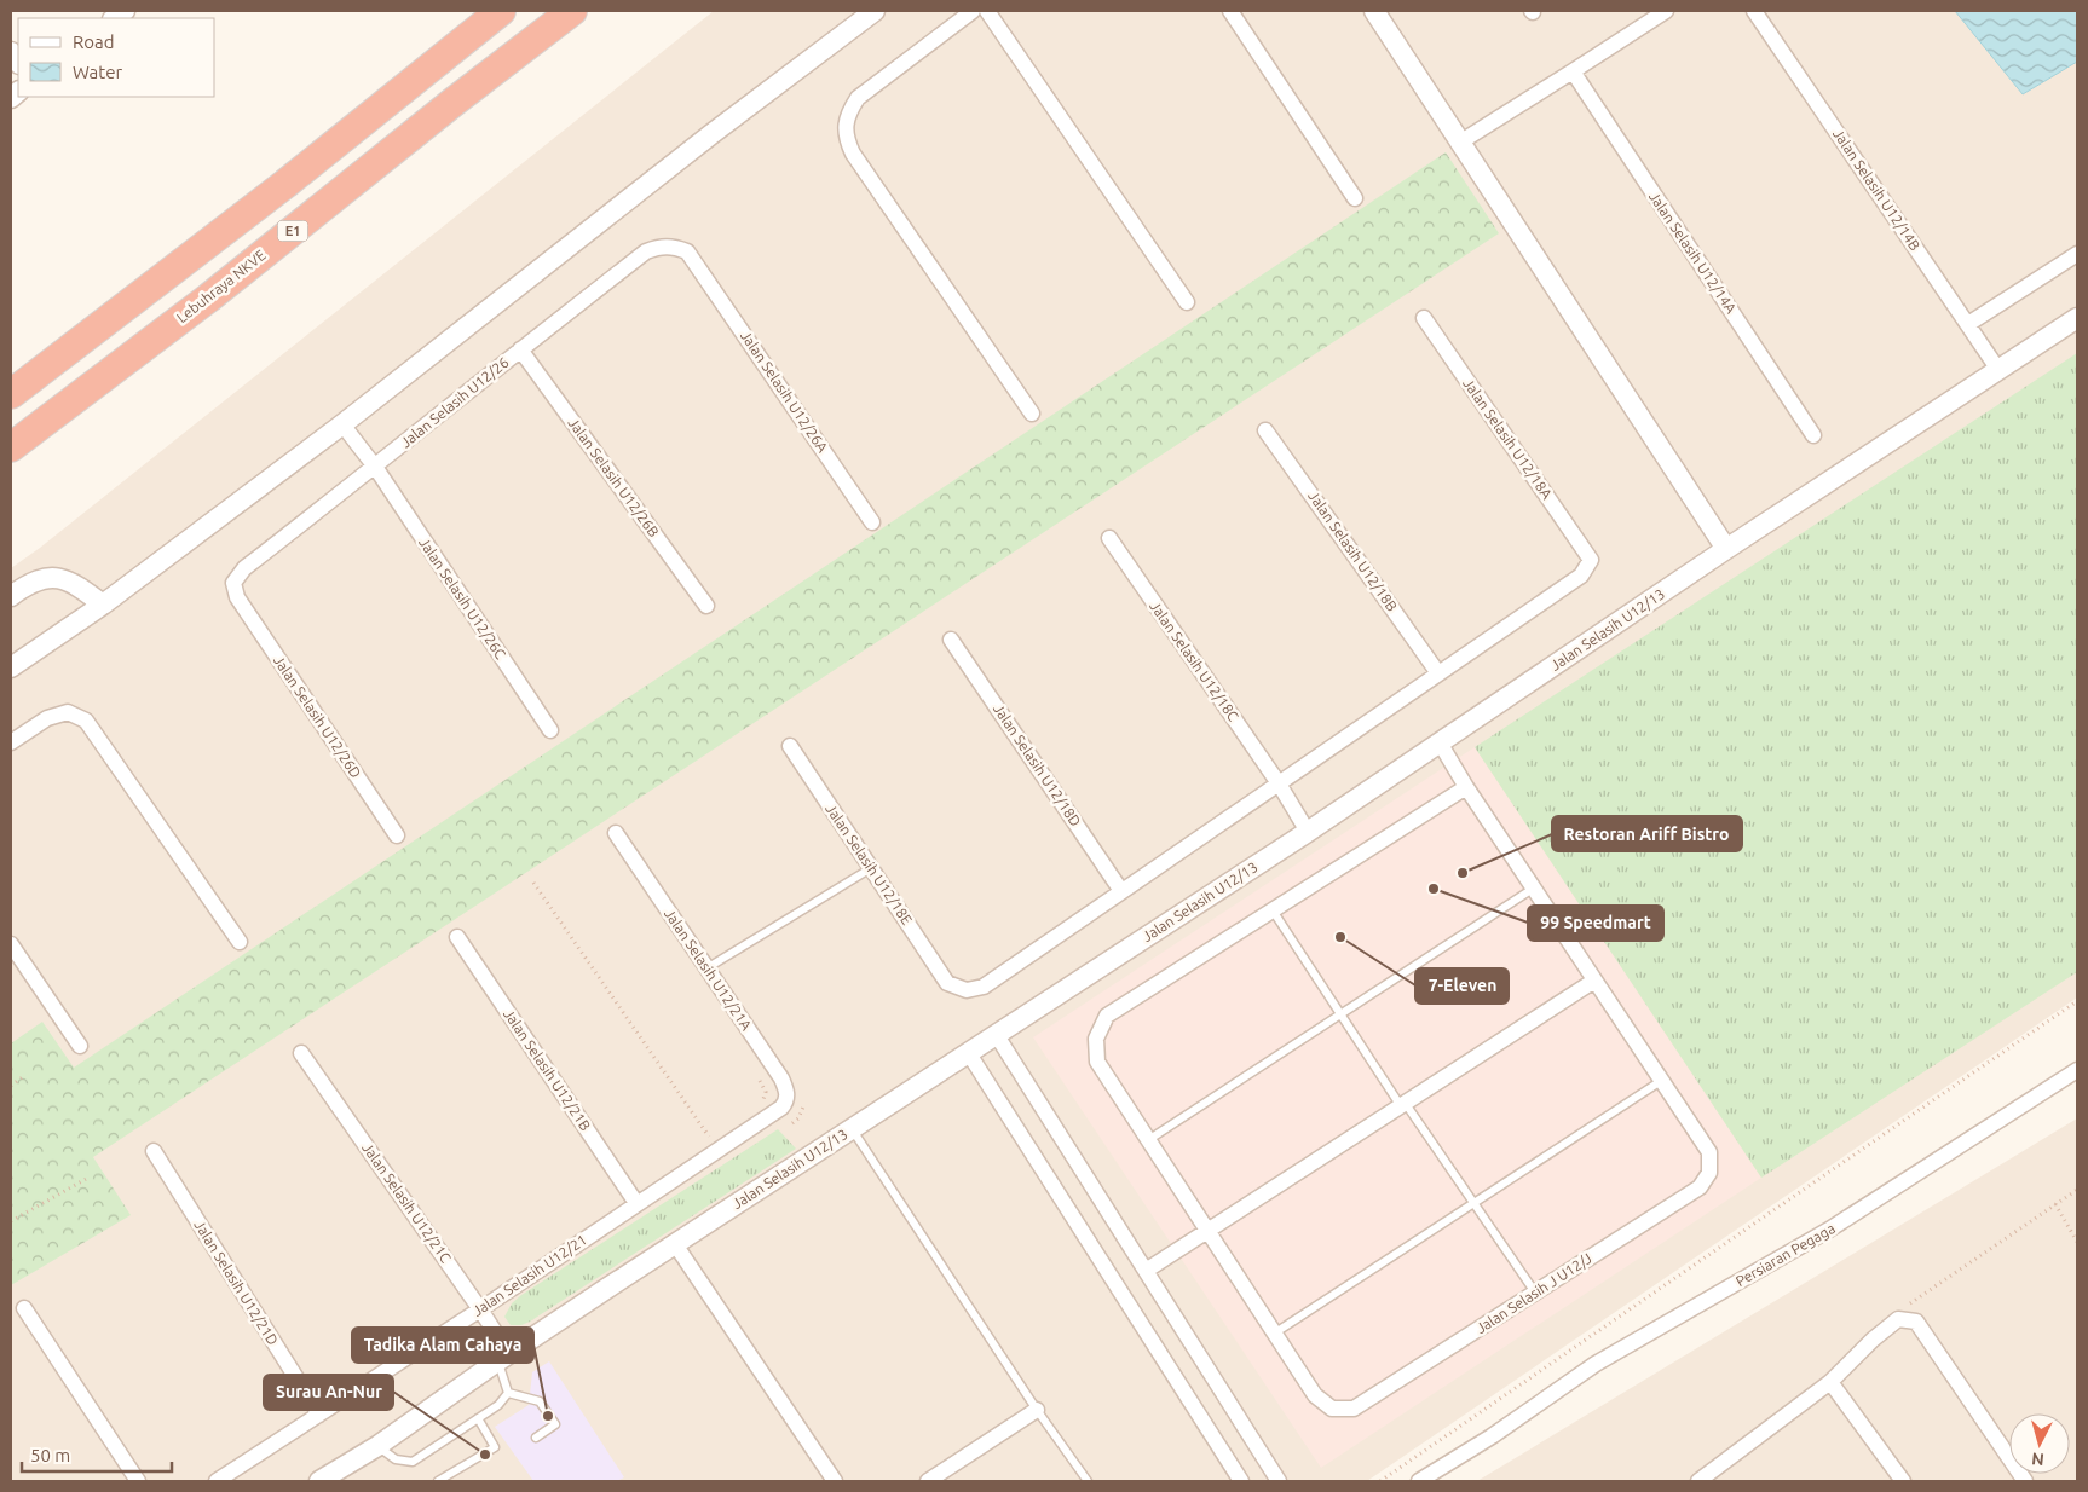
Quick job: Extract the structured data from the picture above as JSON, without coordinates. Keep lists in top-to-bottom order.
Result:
{
  "streets": {
    "highway": ["E1", "Lebuhraya NKVE"],
    "street": [
      "Jalan Selasih U12/14B",
      "Jalan Selasih U12/14A",
      "Jalan Selasih U12/26A",
      "Jalan Selasih U12/26",
      "Jalan Selasih U12/18A",
      "Jalan Selasih U12/26B",
      "Jalan Selasih U12/18B",
      "Jalan Selasih U12/26C",
      "Jalan Selasih U12/13",
      "Jalan Selasih U12/18C",
      "Jalan Selasih U12/26D",
      "Jalan Selasih U12/18D",
      "Jalan Selasih U12/18E",
      "Jalan Selasih U12/21A",
      "Jalan Selasih U12/21B",
      "Jalan Selasih U12/21C",
      "Persiaran Pegaga",
      "Jalan Selasih U12/21",
      "Jalan Selasih U12/21D",
      "Jalan Selasih J U12/J"
    ]
  },
  "crossings": [
    ["Jalan Selasih U12/14B", "Jalan Selasih U12/13"],
    ["Jalan Selasih U12/26A", "Jalan Selasih U12/26"],
    ["Jalan Selasih U12/26", "Jalan Selasih U12/26B"],
    ["Jalan Selasih U12/26", "Jalan Selasih U12/26C"],
    ["Jalan Selasih U12/26", "Jalan Selasih U12/26D"],
    ["Jalan Selasih U12/18A", "Jalan Selasih U12/18B"],
    ["Jalan Selasih U12/13", "Jalan Selasih U12/18C"],
    ["Jalan Selasih U12/13", "Jalan Selasih U12/21C"],
    ["Jalan Selasih U12/18D", "Jalan Selasih U12/18E"],
    ["Jalan Selasih U12/21A", "Jalan Selasih U12/21"],
    ["Jalan Selasih U12/21B", "Jalan Selasih U12/21"],
    ["Jalan Selasih U12/21C", "Jalan Selasih U12/21"],
    ["Jalan Selasih U12/21", "Jalan Selasih U12/21D"]
  ],
  "places": [
    "Restoran Ariff Bistro",
    "99 Speedmart",
    "7-Eleven",
    "Tadika Alam Cahaya",
    "Surau An-Nur"
  ],
  "legend": ["Road", "Water"],
  "scale_bar": "50 m",
  "north": "bottom"
}
